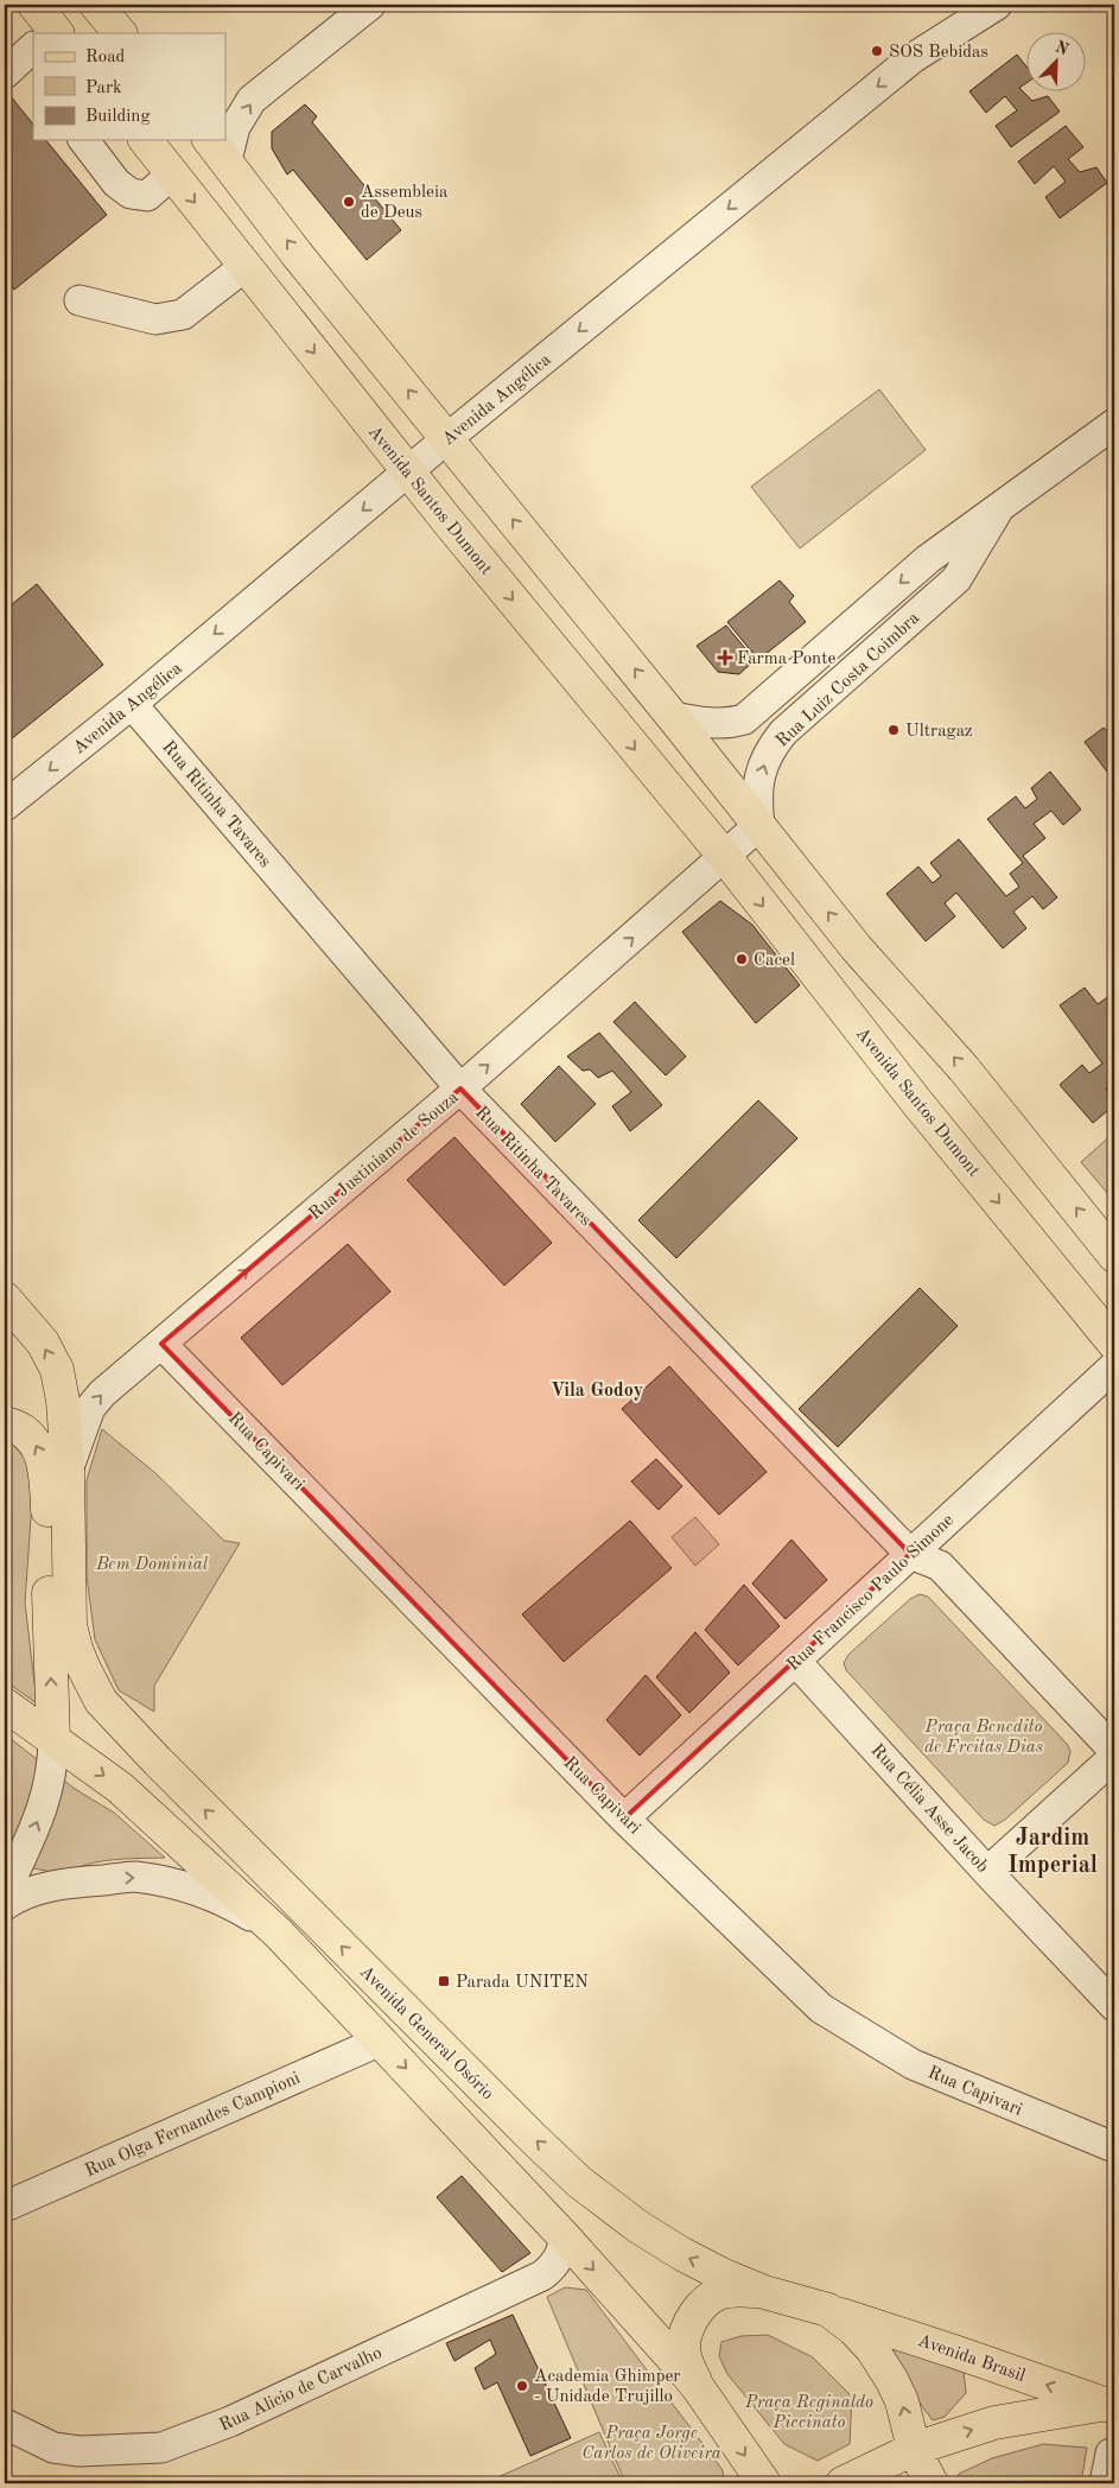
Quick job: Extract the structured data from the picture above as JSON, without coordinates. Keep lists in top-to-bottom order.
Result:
{
  "streets": {
    "main road": ["Avenida Santos Dumont", "Avenida General Osório", "Avenida Brasil"],
    "street": [
      "Avenida Angélica",
      "Rua Luiz Costa Coimbra",
      "Rua Ritinha Tavares",
      "Rua Justiniano de Souza",
      "Rua Capivari",
      "Rua Francisco Paulo Simone",
      "Rua Célia Asse Jacob",
      "Rua Olga Fernandes Campioni",
      "Rua Alicio de Carvalho"
    ]
  },
  "crossings": [
    ["Avenida Angélica", "Avenida Santos Dumont"],
    ["Avenida Angélica", "Rua Ritinha Tavares"],
    ["Avenida Santos Dumont", "Rua Justiniano de Souza"],
    ["Rua Ritinha Tavares", "Rua Justiniano de Souza"],
    ["Rua Ritinha Tavares", "Rua Francisco Paulo Simone"],
    ["Rua Justiniano de Souza", "Rua Capivari"],
    ["Rua Justiniano de Souza", "Avenida General Osório"],
    ["Rua Capivari", "Rua Francisco Paulo Simone"],
    ["Rua Francisco Paulo Simone", "Rua Célia Asse Jacob"],
    ["Avenida General Osório", "Rua Olga Fernandes Campioni"],
    ["Avenida General Osório", "Avenida Brasil"],
    ["Avenida General Osório", "Rua Alicio de Carvalho"]
  ],
  "one_way": ["Avenida Angélica", "Rua Justiniano de Souza", "Avenida Brasil"],
  "districts": ["Vila Godoy", "Jardim Imperial"],
  "parks": [
    "Bem Dominial",
    "Praça Benedito de Freitas Dias",
    "Praça Reginaldo Piccinato",
    "Praça Jorge Carlos de Oliveira"
  ],
  "places": {
    "other": [
      "SOS Bebidas",
      "Assembleia de Deus",
      "Ultragaz",
      "Cacel",
      "Academia Ghimper - Unidade Trujillo"
    ],
    "health": ["Farma Ponte"],
    "transit": ["Parada UNITEN"]
  },
  "legend": ["Road", "Park", "Building"],
  "north": "top right"
}
